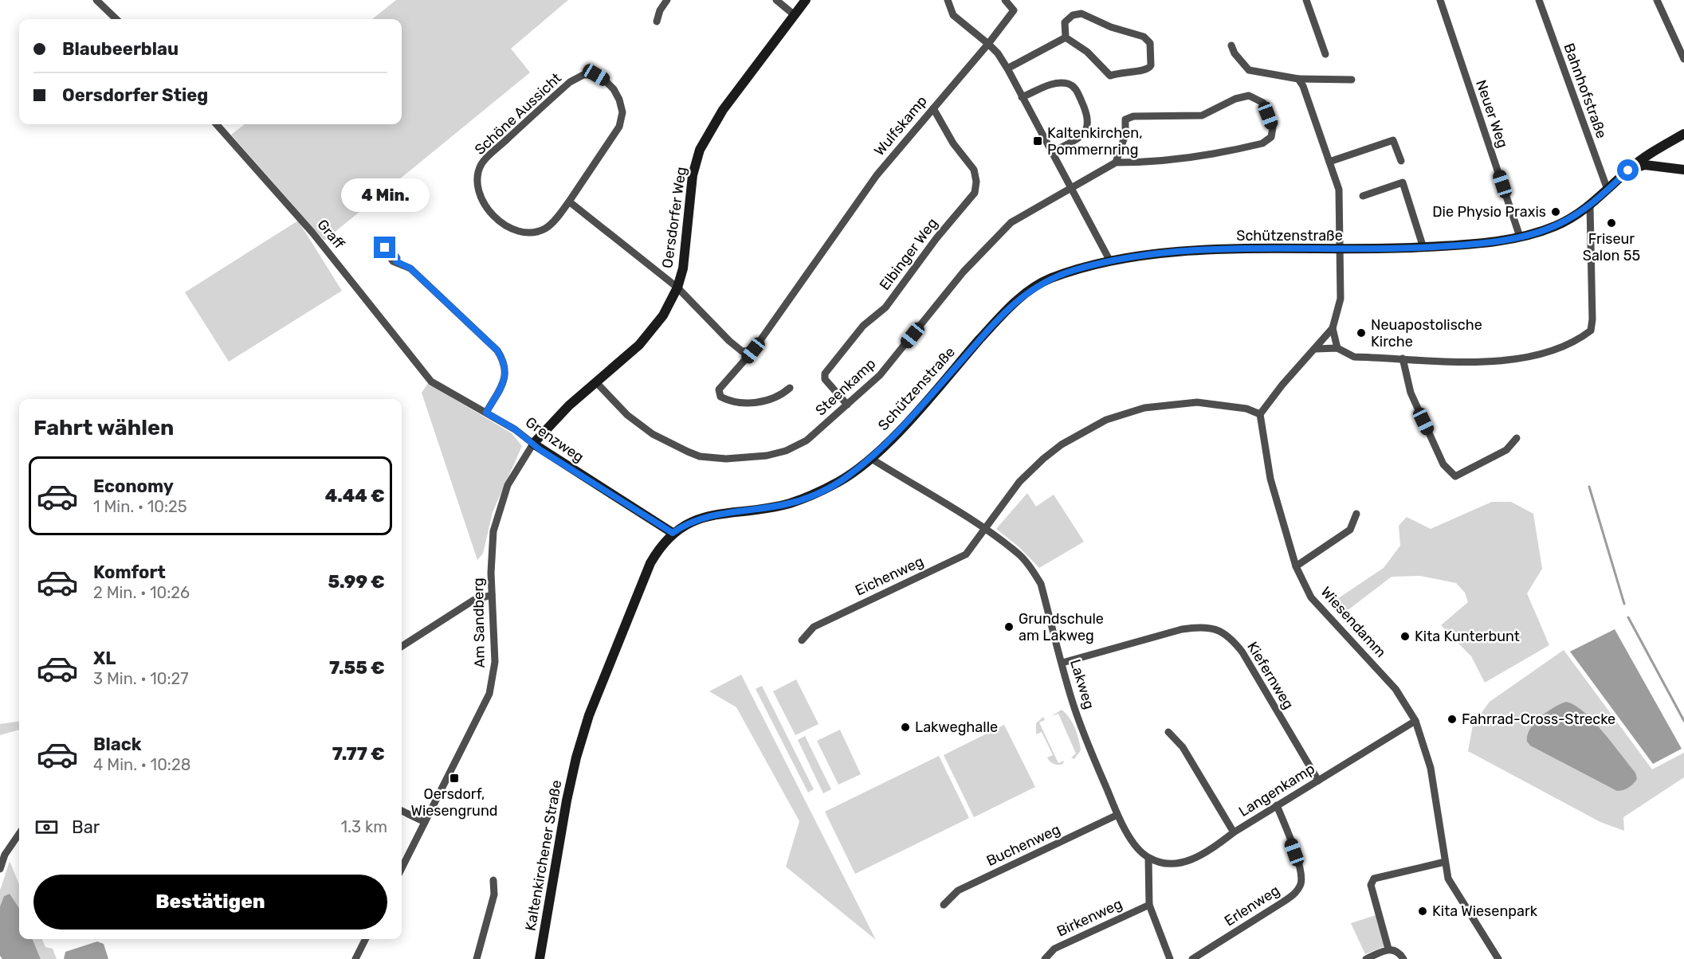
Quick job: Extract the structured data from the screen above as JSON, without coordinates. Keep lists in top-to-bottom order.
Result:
{
  "streets": {
    "main road": [
      "Oersdorfer Weg",
      "Schützenstraße",
      "Grenzweg",
      "Kaltenkirchener Straße"
    ],
    "street": [
      "Bahnhofstraße",
      "Schöne Aussicht",
      "Neuer Weg",
      "Wulfskamp",
      "Graff",
      "Elbinger Weg",
      "Steenkamp",
      "Eichenweg",
      "Wiesendamm",
      "Am Sandberg",
      "Kiefernweg",
      "Lakweg",
      "Langenkamp",
      "Buchenweg",
      "Erlenweg",
      "Birkenweg"
    ]
  },
  "crossings": [
    ["Bahnhofstraße", "Schützenstraße"],
    ["Neuer Weg", "Schützenstraße"],
    ["Wulfskamp", "Elbinger Weg"],
    ["Oersdorfer Weg", "Steenkamp"],
    ["Oersdorfer Weg", "Grenzweg"],
    ["Oersdorfer Weg", "Am Sandberg"],
    ["Graff", "Grenzweg"],
    ["Schützenstraße", "Grenzweg"],
    ["Schützenstraße", "Lakweg"],
    ["Schützenstraße", "Kaltenkirchener Straße"],
    ["Elbinger Weg", "Steenkamp"],
    ["Grenzweg", "Am Sandberg"],
    ["Grenzweg", "Kaltenkirchener Straße"],
    ["Eichenweg", "Wiesendamm"],
    ["Eichenweg", "Lakweg"],
    ["Wiesendamm", "Langenkamp"],
    ["Kiefernweg", "Lakweg"],
    ["Kiefernweg", "Langenkamp"],
    ["Lakweg", "Langenkamp"],
    ["Lakweg", "Buchenweg"],
    ["Langenkamp", "Erlenweg"]
  ],
  "places": {
    "transit": ["Kaltenkirchen, Pommernring", "Oersdorf, Wiesengrund"],
    "other": [
      "Die Physio Praxis",
      "Friseur Salon 55",
      "Neuapostolische Kirche",
      "Grundschule am Lakweg",
      "Kita Kunterbunt",
      "Fahrrad-Cross-Strecke",
      "Lakweghalle",
      "Kita Wiesenpark"
    ]
  },
  "page": {
    "banner": ["Blaubeerblau", "Oersdorfer Stieg"],
    "bubble": "4 Min.",
    "heading": "Fahrt wählen",
    "list": [
      {
        "name": "Economy",
        "note": "1 Min. · 10:25",
        "value": "4.44 €"
      },
      {
        "name": "Komfort",
        "note": "2 Min. · 10:26",
        "value": "5.99 €"
      },
      {
        "name": "XL",
        "note": "3 Min. · 10:27",
        "value": "7.55 €"
      },
      {
        "name": "Black",
        "note": "4 Min. · 10:28",
        "value": "7.77 €"
      }
    ],
    "pay": ["Bar", "1.3 km"],
    "buttons": "Bestätigen"
  }
}
